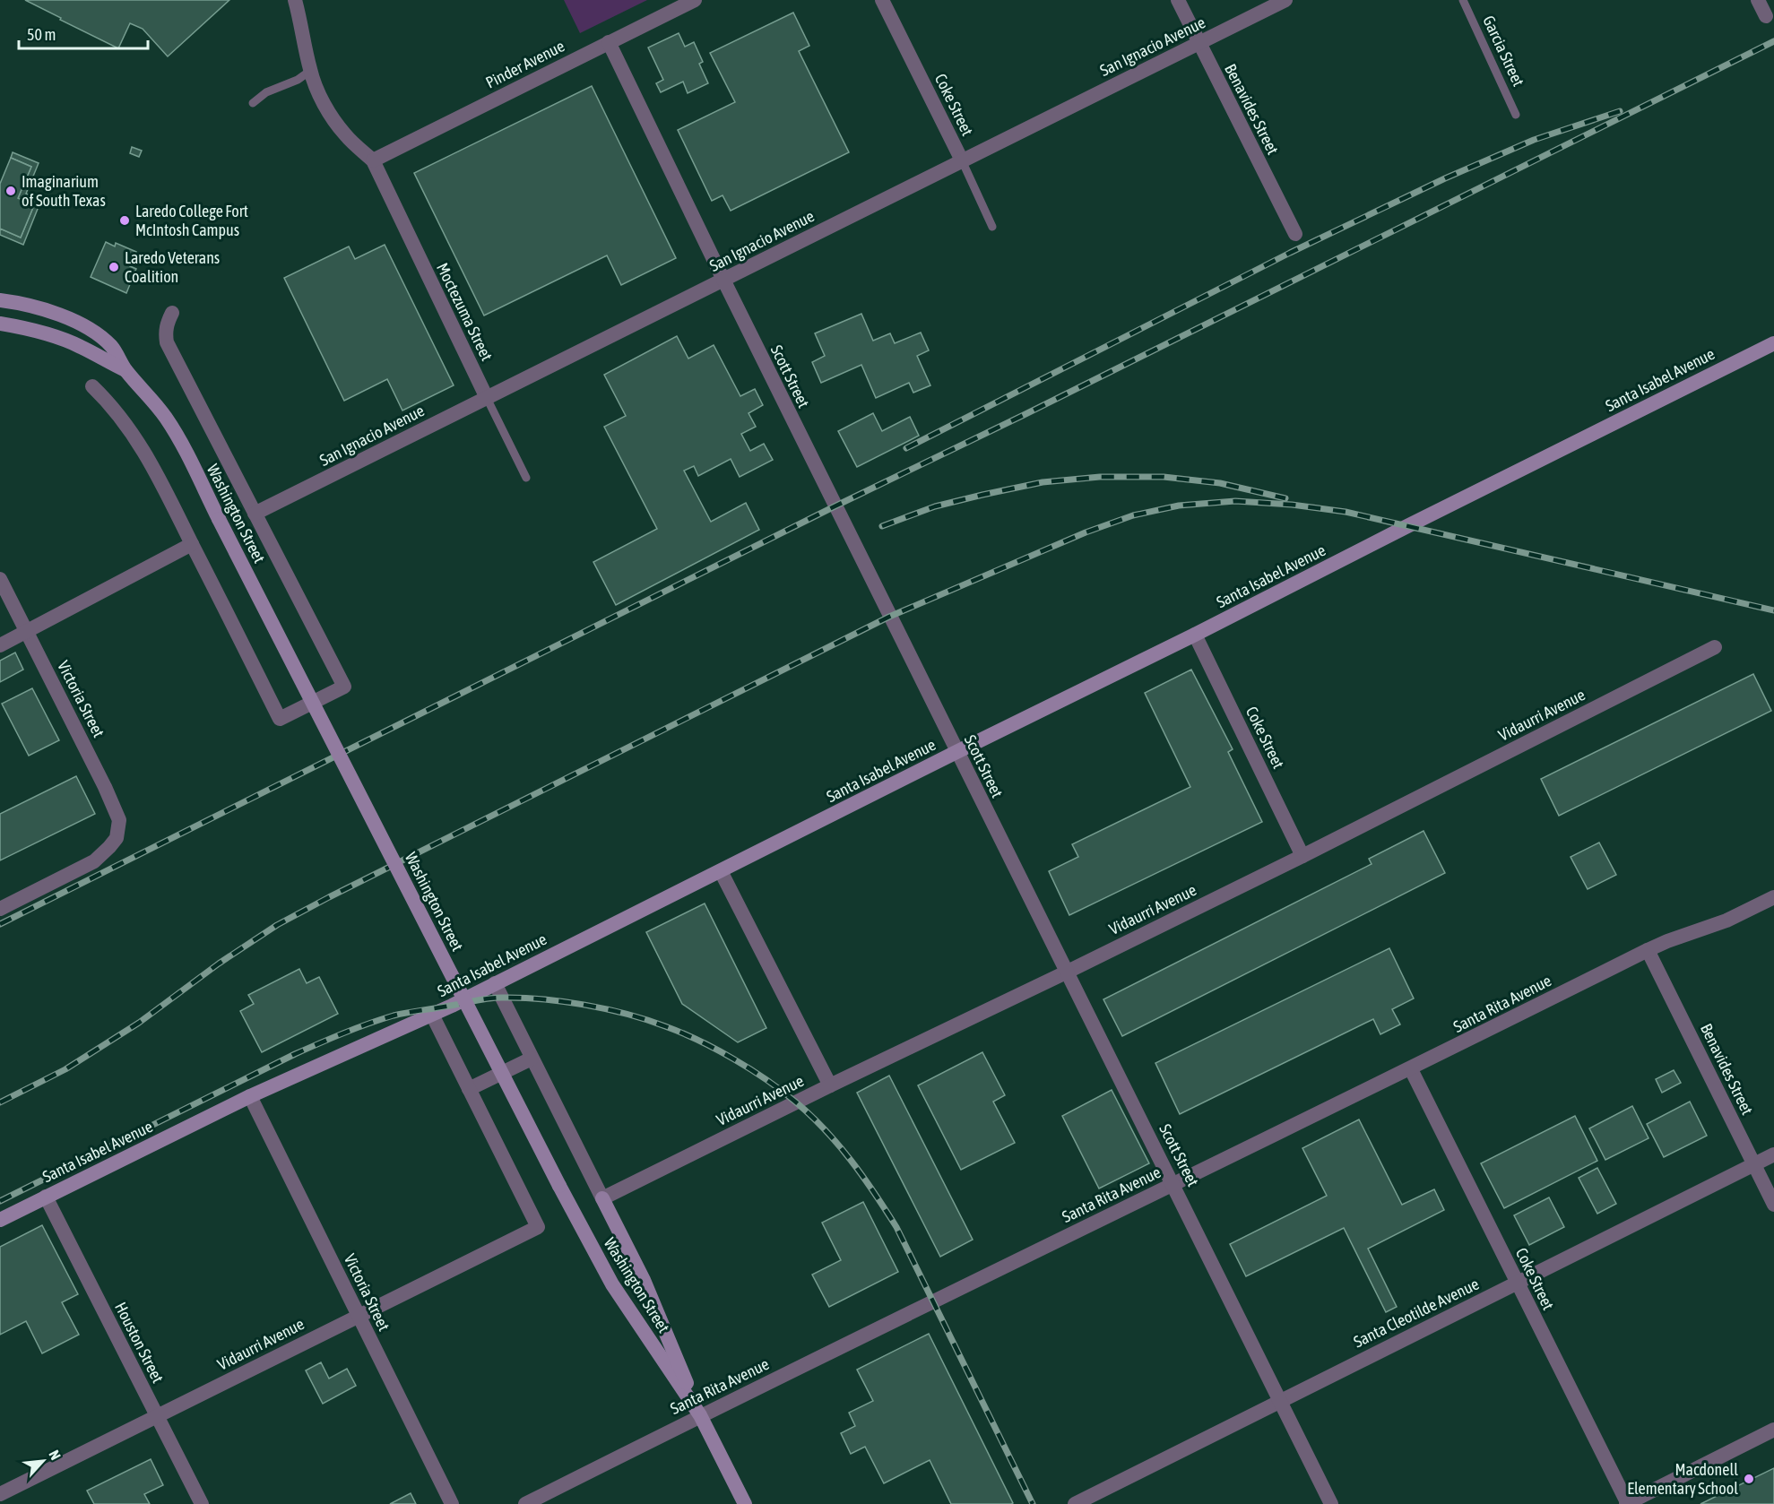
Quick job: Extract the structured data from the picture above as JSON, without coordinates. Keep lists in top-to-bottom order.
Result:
{
  "streets": {
    "main road": ["Santa Isabel Avenue", "Washington Street"],
    "street": [
      "San Ignacio Avenue",
      "Pinder Avenue",
      "Coke Street",
      "Benavides Street",
      "Moctezuma Street",
      "Scott Street",
      "Victoria Street",
      "Vidaurri Avenue",
      "Santa Rita Avenue",
      "Santa Cleotilde Avenue",
      "Houston Street"
    ],
    "lane": ["Garcia Street"]
  },
  "crossings": [
    ["San Ignacio Avenue", "Coke Street"],
    ["San Ignacio Avenue", "Benavides Street"],
    ["San Ignacio Avenue", "Moctezuma Street"],
    ["San Ignacio Avenue", "Scott Street"],
    ["Pinder Avenue", "Moctezuma Street"],
    ["Pinder Avenue", "Scott Street"],
    ["Coke Street", "Santa Isabel Avenue"],
    ["Coke Street", "Vidaurri Avenue"],
    ["Coke Street", "Santa Rita Avenue"],
    ["Coke Street", "Santa Cleotilde Avenue"],
    ["Benavides Street", "Santa Rita Avenue"],
    ["Benavides Street", "Santa Cleotilde Avenue"],
    ["Scott Street", "Santa Isabel Avenue"],
    ["Scott Street", "Vidaurri Avenue"],
    ["Scott Street", "Santa Rita Avenue"],
    ["Scott Street", "Santa Cleotilde Avenue"],
    ["Santa Isabel Avenue", "Victoria Street"],
    ["Santa Isabel Avenue", "Houston Street"],
    ["Washington Street", "Santa Rita Avenue"],
    ["Victoria Street", "Vidaurri Avenue"],
    ["Vidaurri Avenue", "Houston Street"]
  ],
  "places": [
    "Imaginarium of South Texas",
    "Laredo College Fort McIntosh Campus",
    "Laredo Veterans Coalition",
    "Macdonell Elementary School"
  ],
  "scale_bar": "50 m",
  "north": "top right"
}
